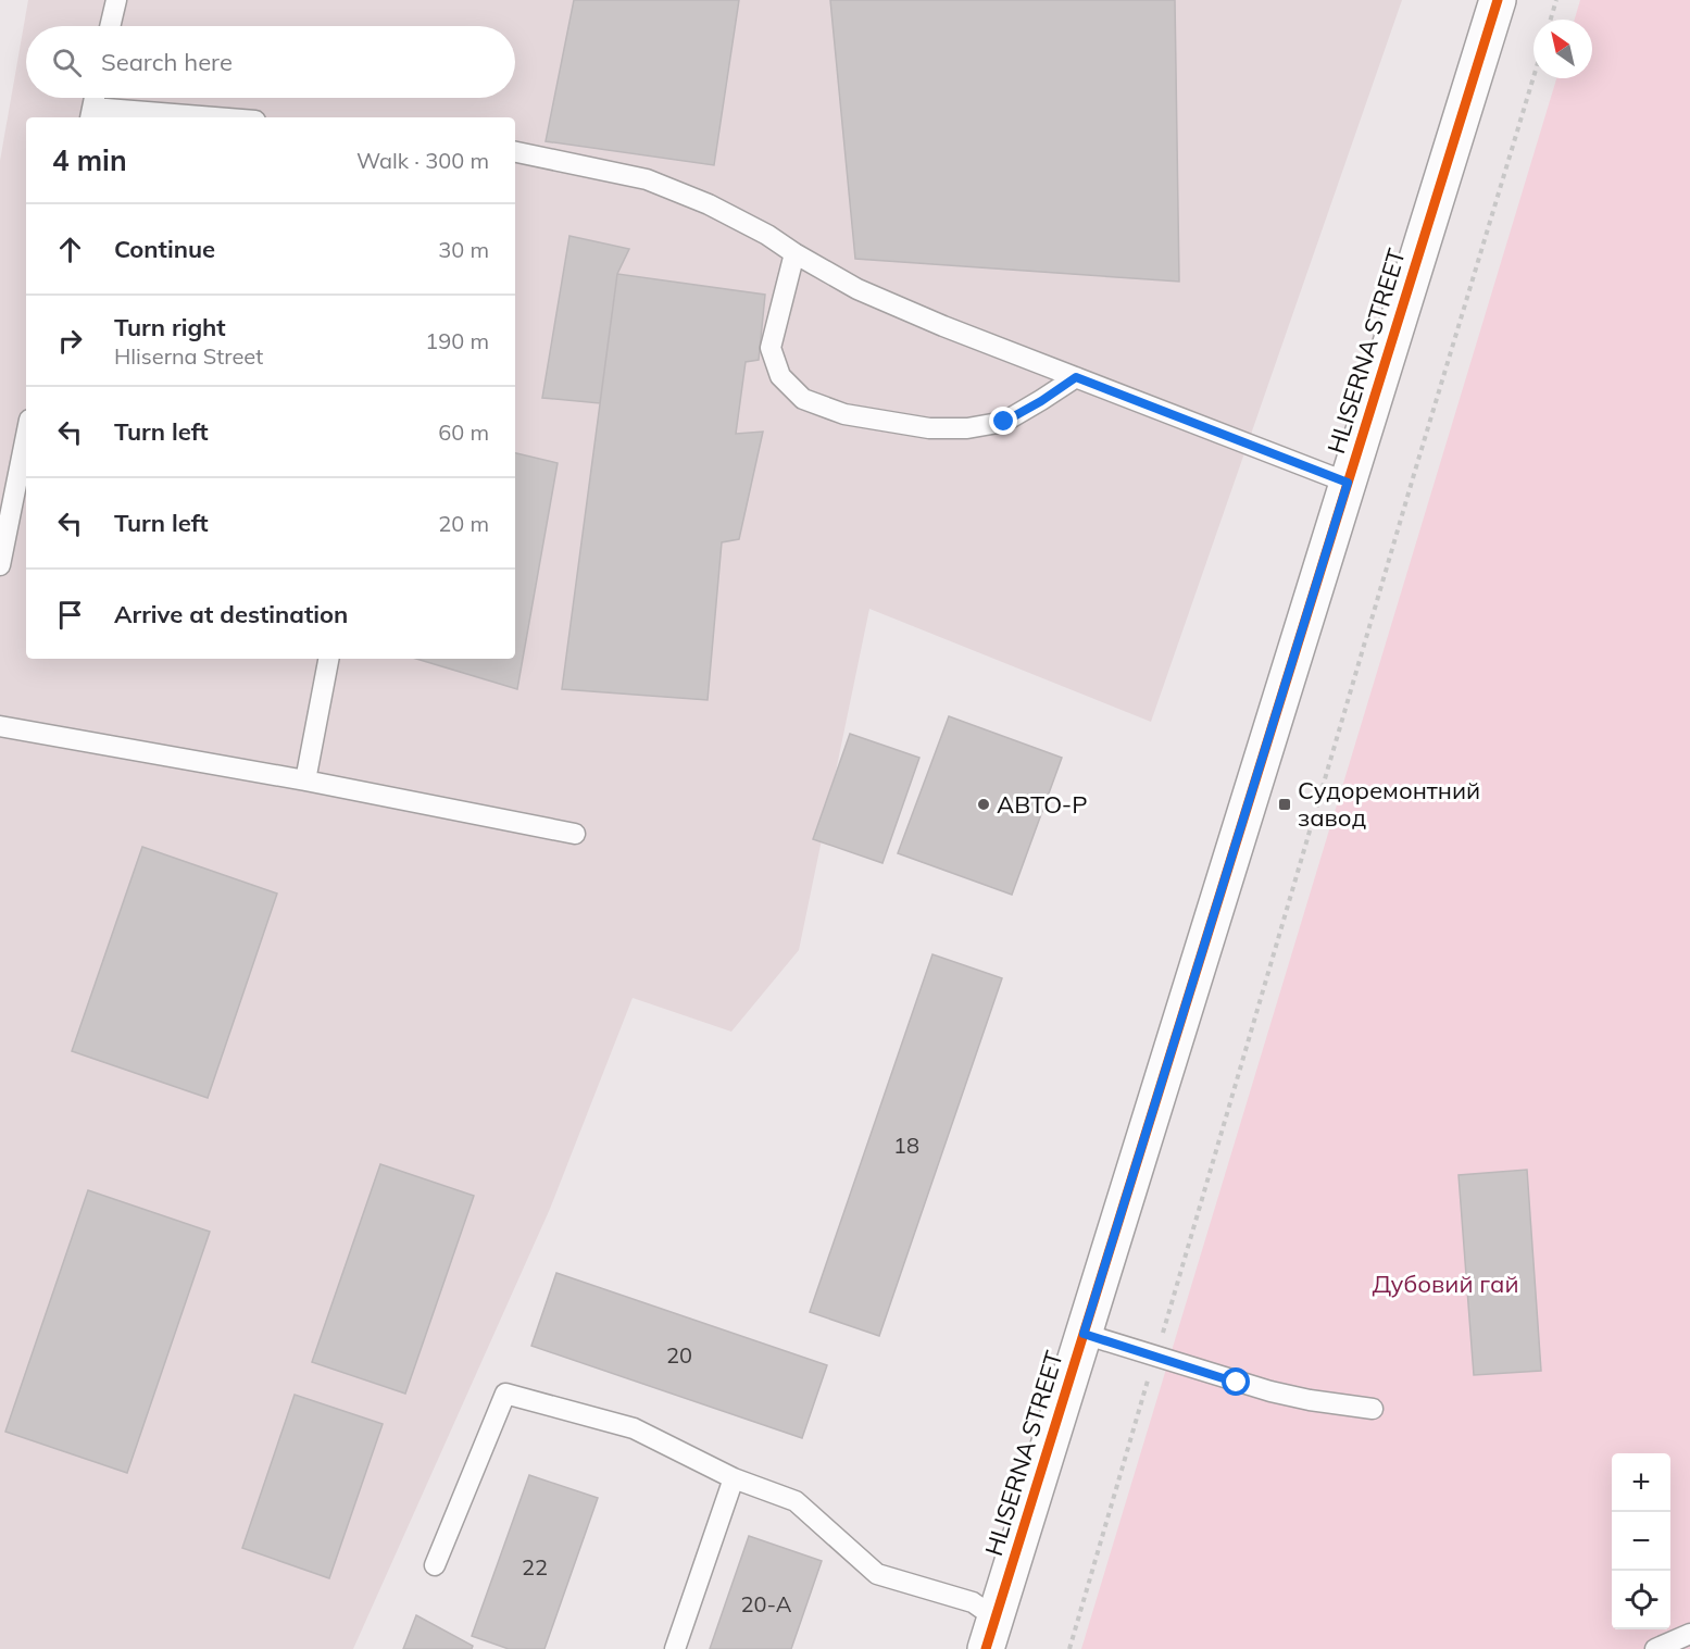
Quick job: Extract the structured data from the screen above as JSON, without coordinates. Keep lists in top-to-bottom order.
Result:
{
  "streets": {
    "street": ["HLISERNA STREET"]
  },
  "parks": ["Дубовий гай"],
  "places": {
    "other": ["АВТО-Р"],
    "transit": ["Судоремонтний завод"]
  },
  "house_numbers": [
    "18",
    "20",
    "22",
    "20-А"
  ],
  "north": "top left",
  "page": {
    "search": "Search here",
    "heading": ["4 min", "Walk · 300 m"],
    "list": [
      ["Continue", "30 m"],
      ["Turn right", "Hliserna Street", "190 m"],
      ["Turn left", "60 m"],
      ["Turn left", "20 m"],
      "Arrive at destination"
    ],
    "map_buttons": ["+", "−"]
  }
}
